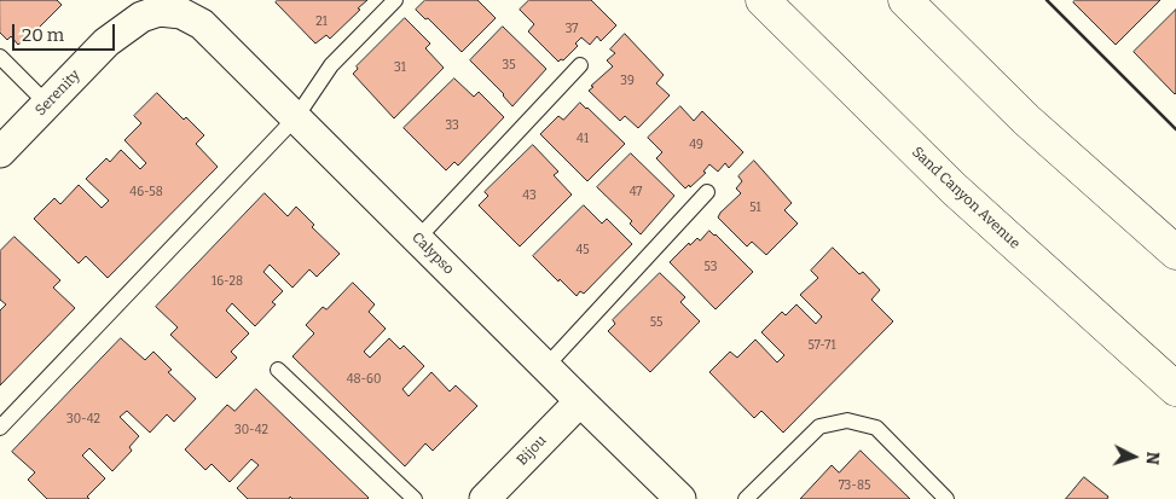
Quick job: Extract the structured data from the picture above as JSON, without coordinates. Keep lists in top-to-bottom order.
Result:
{
  "streets": {
    "main road": ["Sand Canyon Avenue"],
    "street": ["Serenity", "Calypso", "Bijou"]
  },
  "crossings": [
    ["Serenity", "Calypso"],
    ["Calypso", "Bijou"]
  ],
  "house_numbers": [
    "21",
    "37",
    "35",
    "31",
    "39",
    "33",
    "41",
    "49",
    "46-58",
    "47",
    "43",
    "51",
    "45",
    "53",
    "16-28",
    "55",
    "57-71",
    "48-60",
    "30-42",
    "30-42",
    "73-85"
  ],
  "scale_bar": "20 m",
  "north": "right"
}
